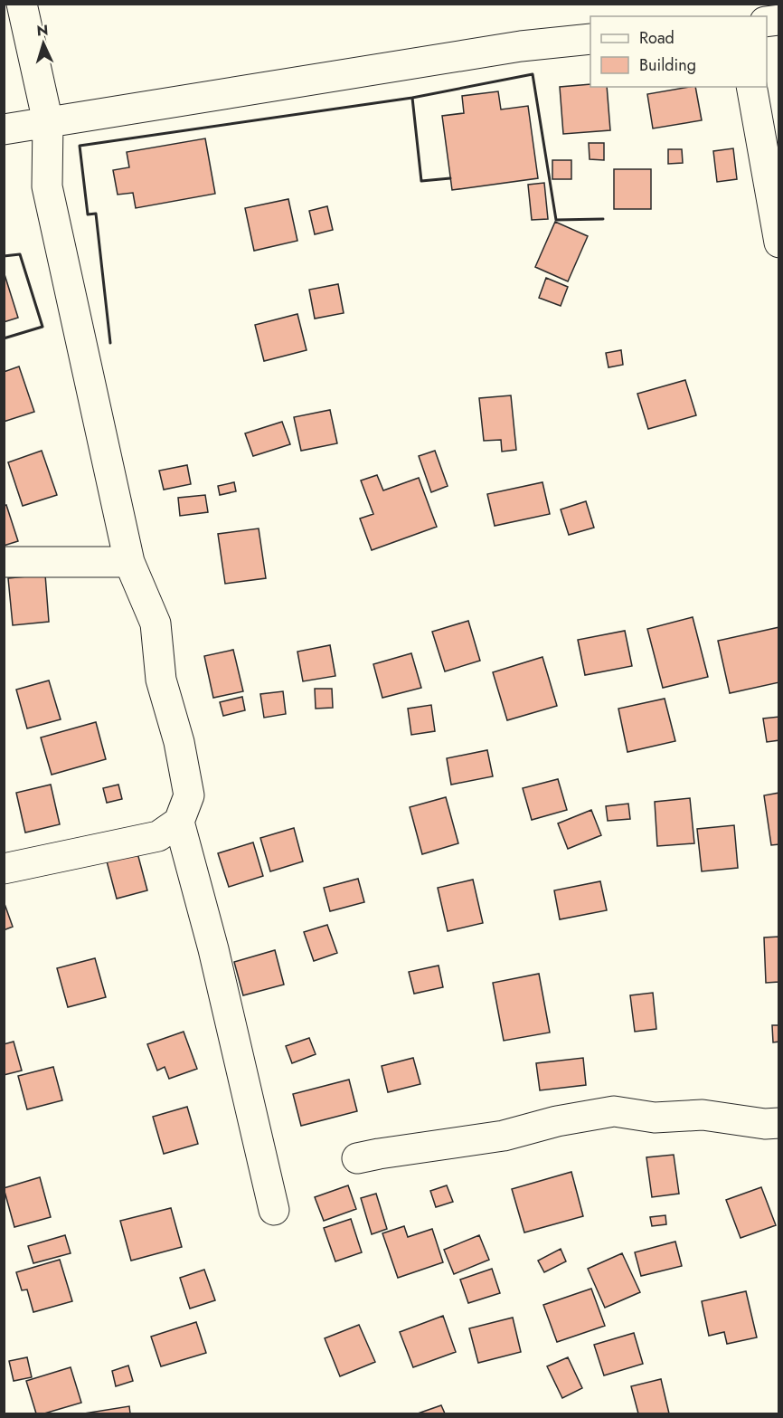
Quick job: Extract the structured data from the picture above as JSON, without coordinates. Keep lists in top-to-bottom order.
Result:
{
  "legend": ["Road", "Building"],
  "north": "top"
}
